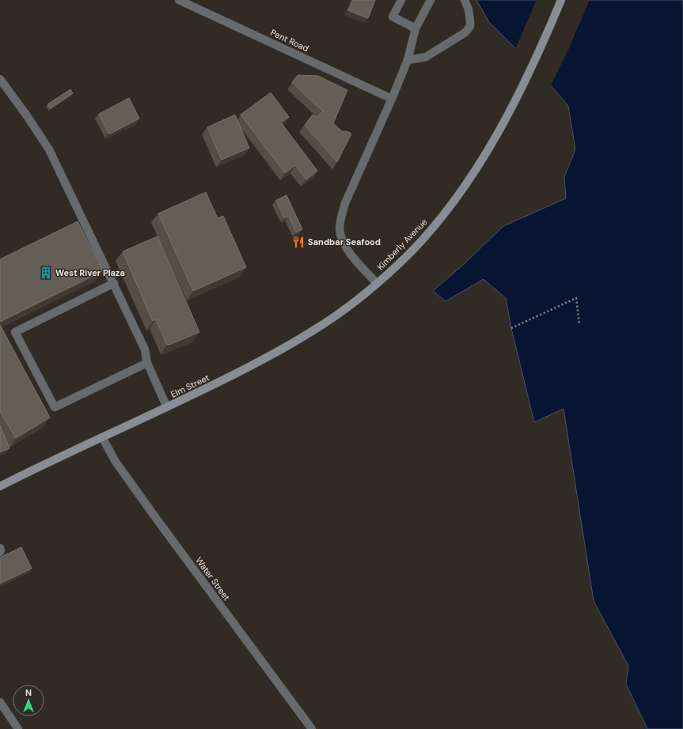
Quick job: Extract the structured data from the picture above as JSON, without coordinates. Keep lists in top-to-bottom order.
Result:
{
  "streets": {
    "main road": ["Kimberly Avenue", "Elm Street"],
    "street": ["Pent Road", "Water Street"]
  },
  "crossings": [
    ["Pent Road", "Kimberly Avenue"],
    ["Kimberly Avenue", "Elm Street"],
    ["Elm Street", "Water Street"]
  ],
  "places": {
    "restaurant": ["Sandbar Seafood"],
    "building": ["West River Plaza"]
  },
  "north": "top"
}
